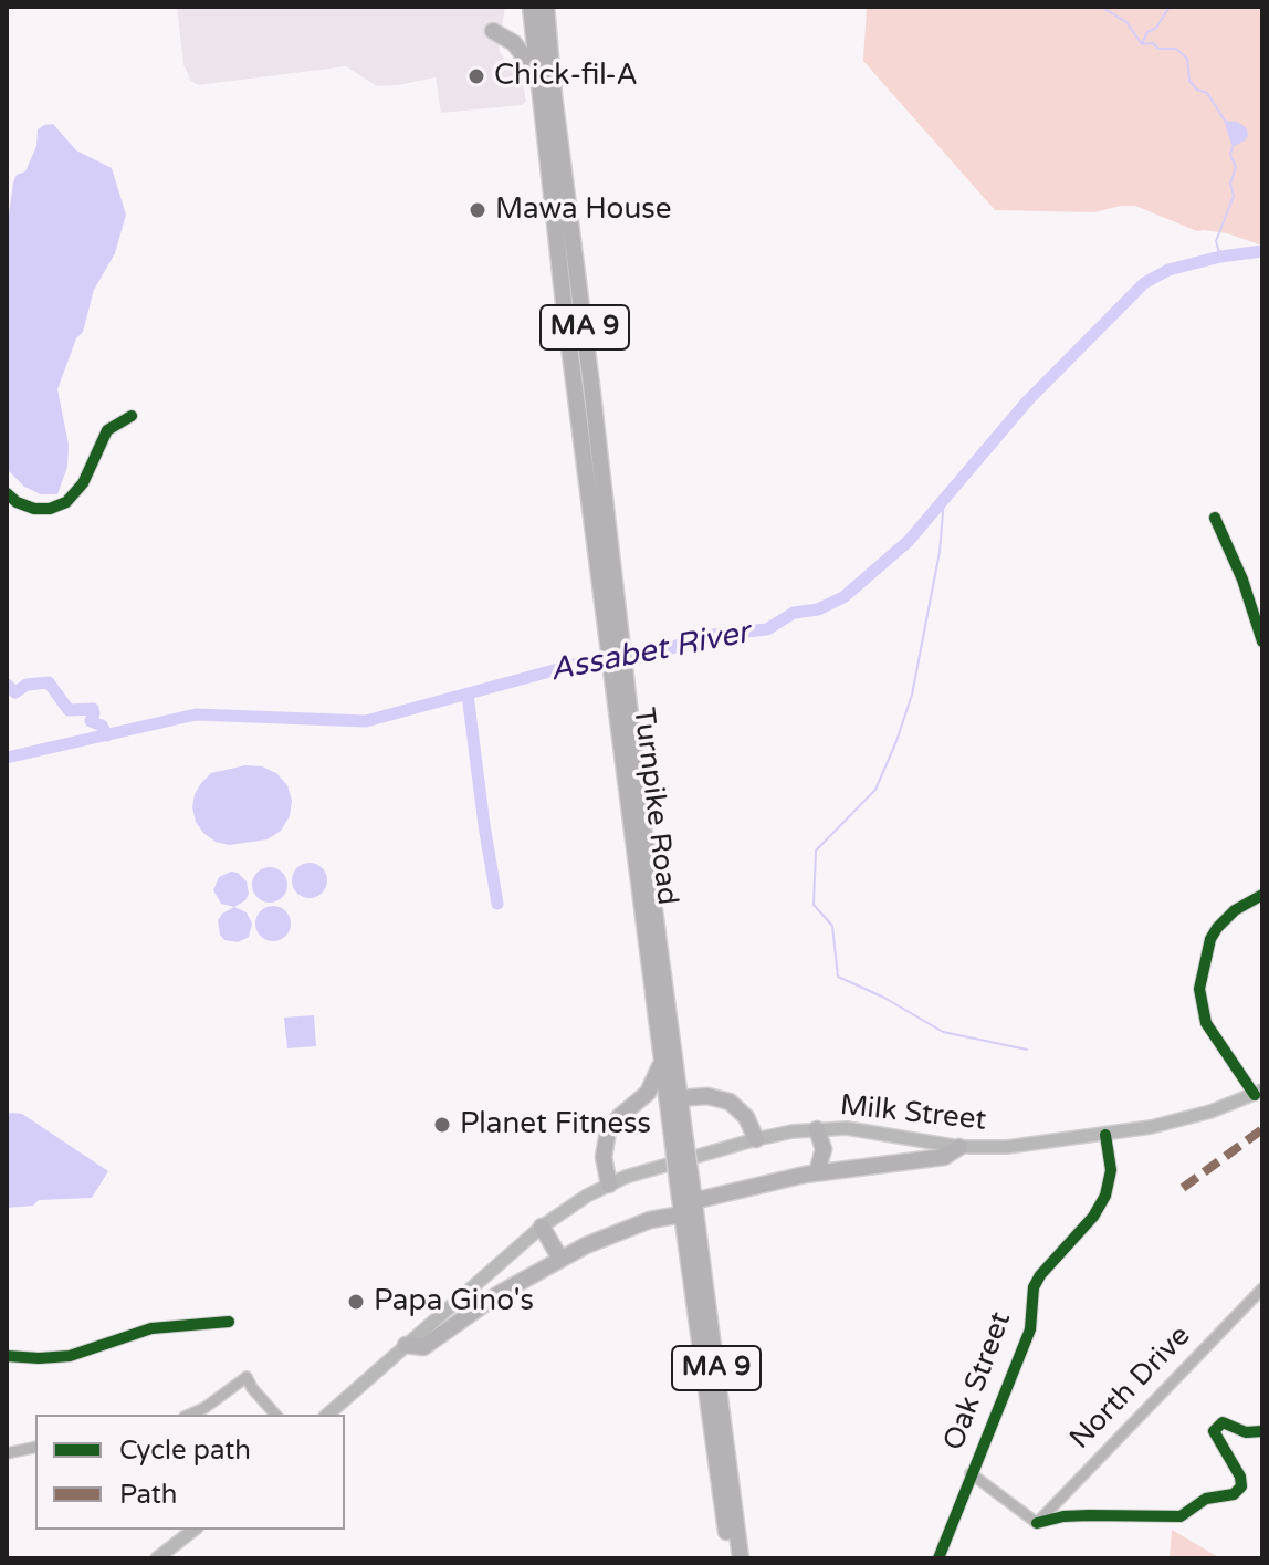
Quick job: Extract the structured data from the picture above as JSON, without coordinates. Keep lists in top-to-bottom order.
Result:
{
  "streets": {
    "highway": ["MA 9", "Turnpike Road"],
    "main road": ["Milk Street"],
    "street": ["Oak Street", "North Drive"]
  },
  "crossings": [
    ["Milk Street", "Oak Street"]
  ],
  "water": ["Assabet River"],
  "places": [
    "Chick-fil-A",
    "Mawa House",
    "Planet Fitness",
    "Papa Gino's"
  ],
  "legend": ["Cycle path", "Path"]
}
